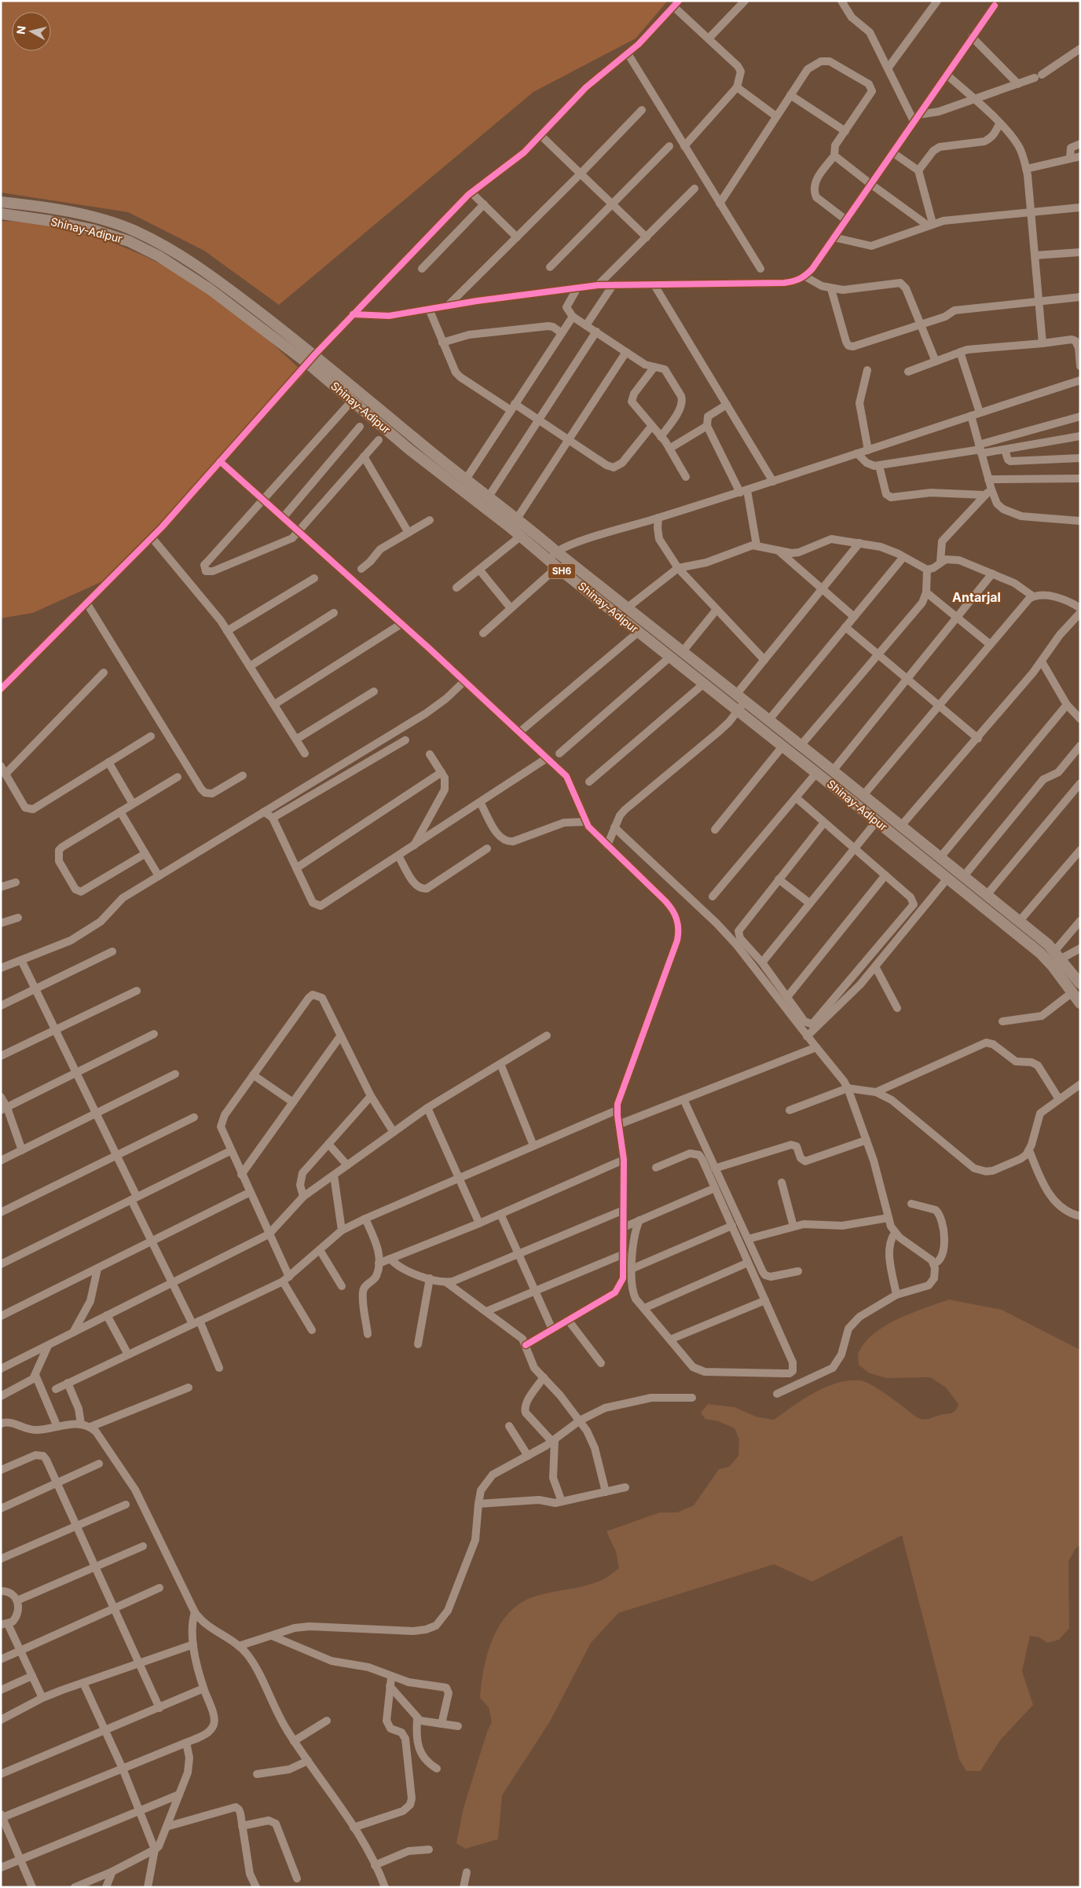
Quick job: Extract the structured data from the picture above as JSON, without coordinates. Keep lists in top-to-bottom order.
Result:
{
  "streets": {
    "main road": ["Shinay-Adipur", "SH6"]
  },
  "districts": ["Antarjal"],
  "north": "left"
}
